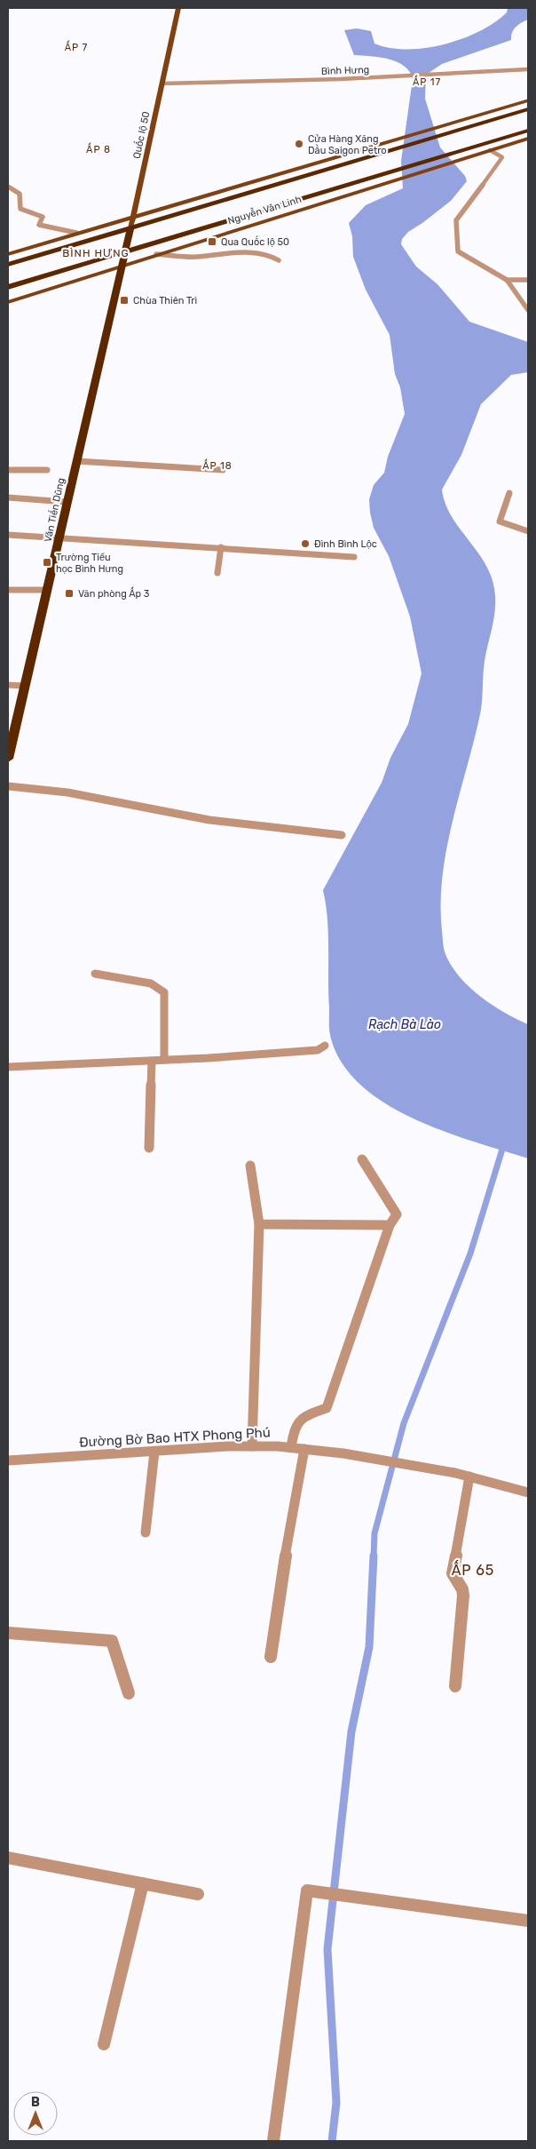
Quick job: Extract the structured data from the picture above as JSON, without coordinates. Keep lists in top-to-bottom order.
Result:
{
  "streets": {
    "highway": ["Quốc lộ 50", "Nguyễn Văn Linh", "Văn Tiến Dũng"],
    "street": ["Bình Hưng", "Đường Bờ Bao HTX Phong Phú"]
  },
  "crossings": [
    ["Bình Hưng", "Quốc lộ 50"],
    ["Quốc lộ 50", "Nguyễn Văn Linh"],
    ["Quốc lộ 50", "Văn Tiến Dũng"],
    ["Nguyễn Văn Linh", "Văn Tiến Dũng"]
  ],
  "districts": [
    "ẤP 7",
    "ẤP 17",
    "ẤP 8",
    "BÌNH HƯNG",
    "ẤP 18",
    "ẤP 65"
  ],
  "water": ["Rạch Bà Lào"],
  "places": {
    "other": ["Cửa Hàng Xăng Dầu Saigon Petro", "Đình Bình Lộc"],
    "transit": [
      "Qua Quốc lộ 50",
      "Chùa Thiên Trì",
      "Trường Tiểu học Bình Hưng",
      "Văn phòng Ấp 3"
    ]
  },
  "north": "top"
}
